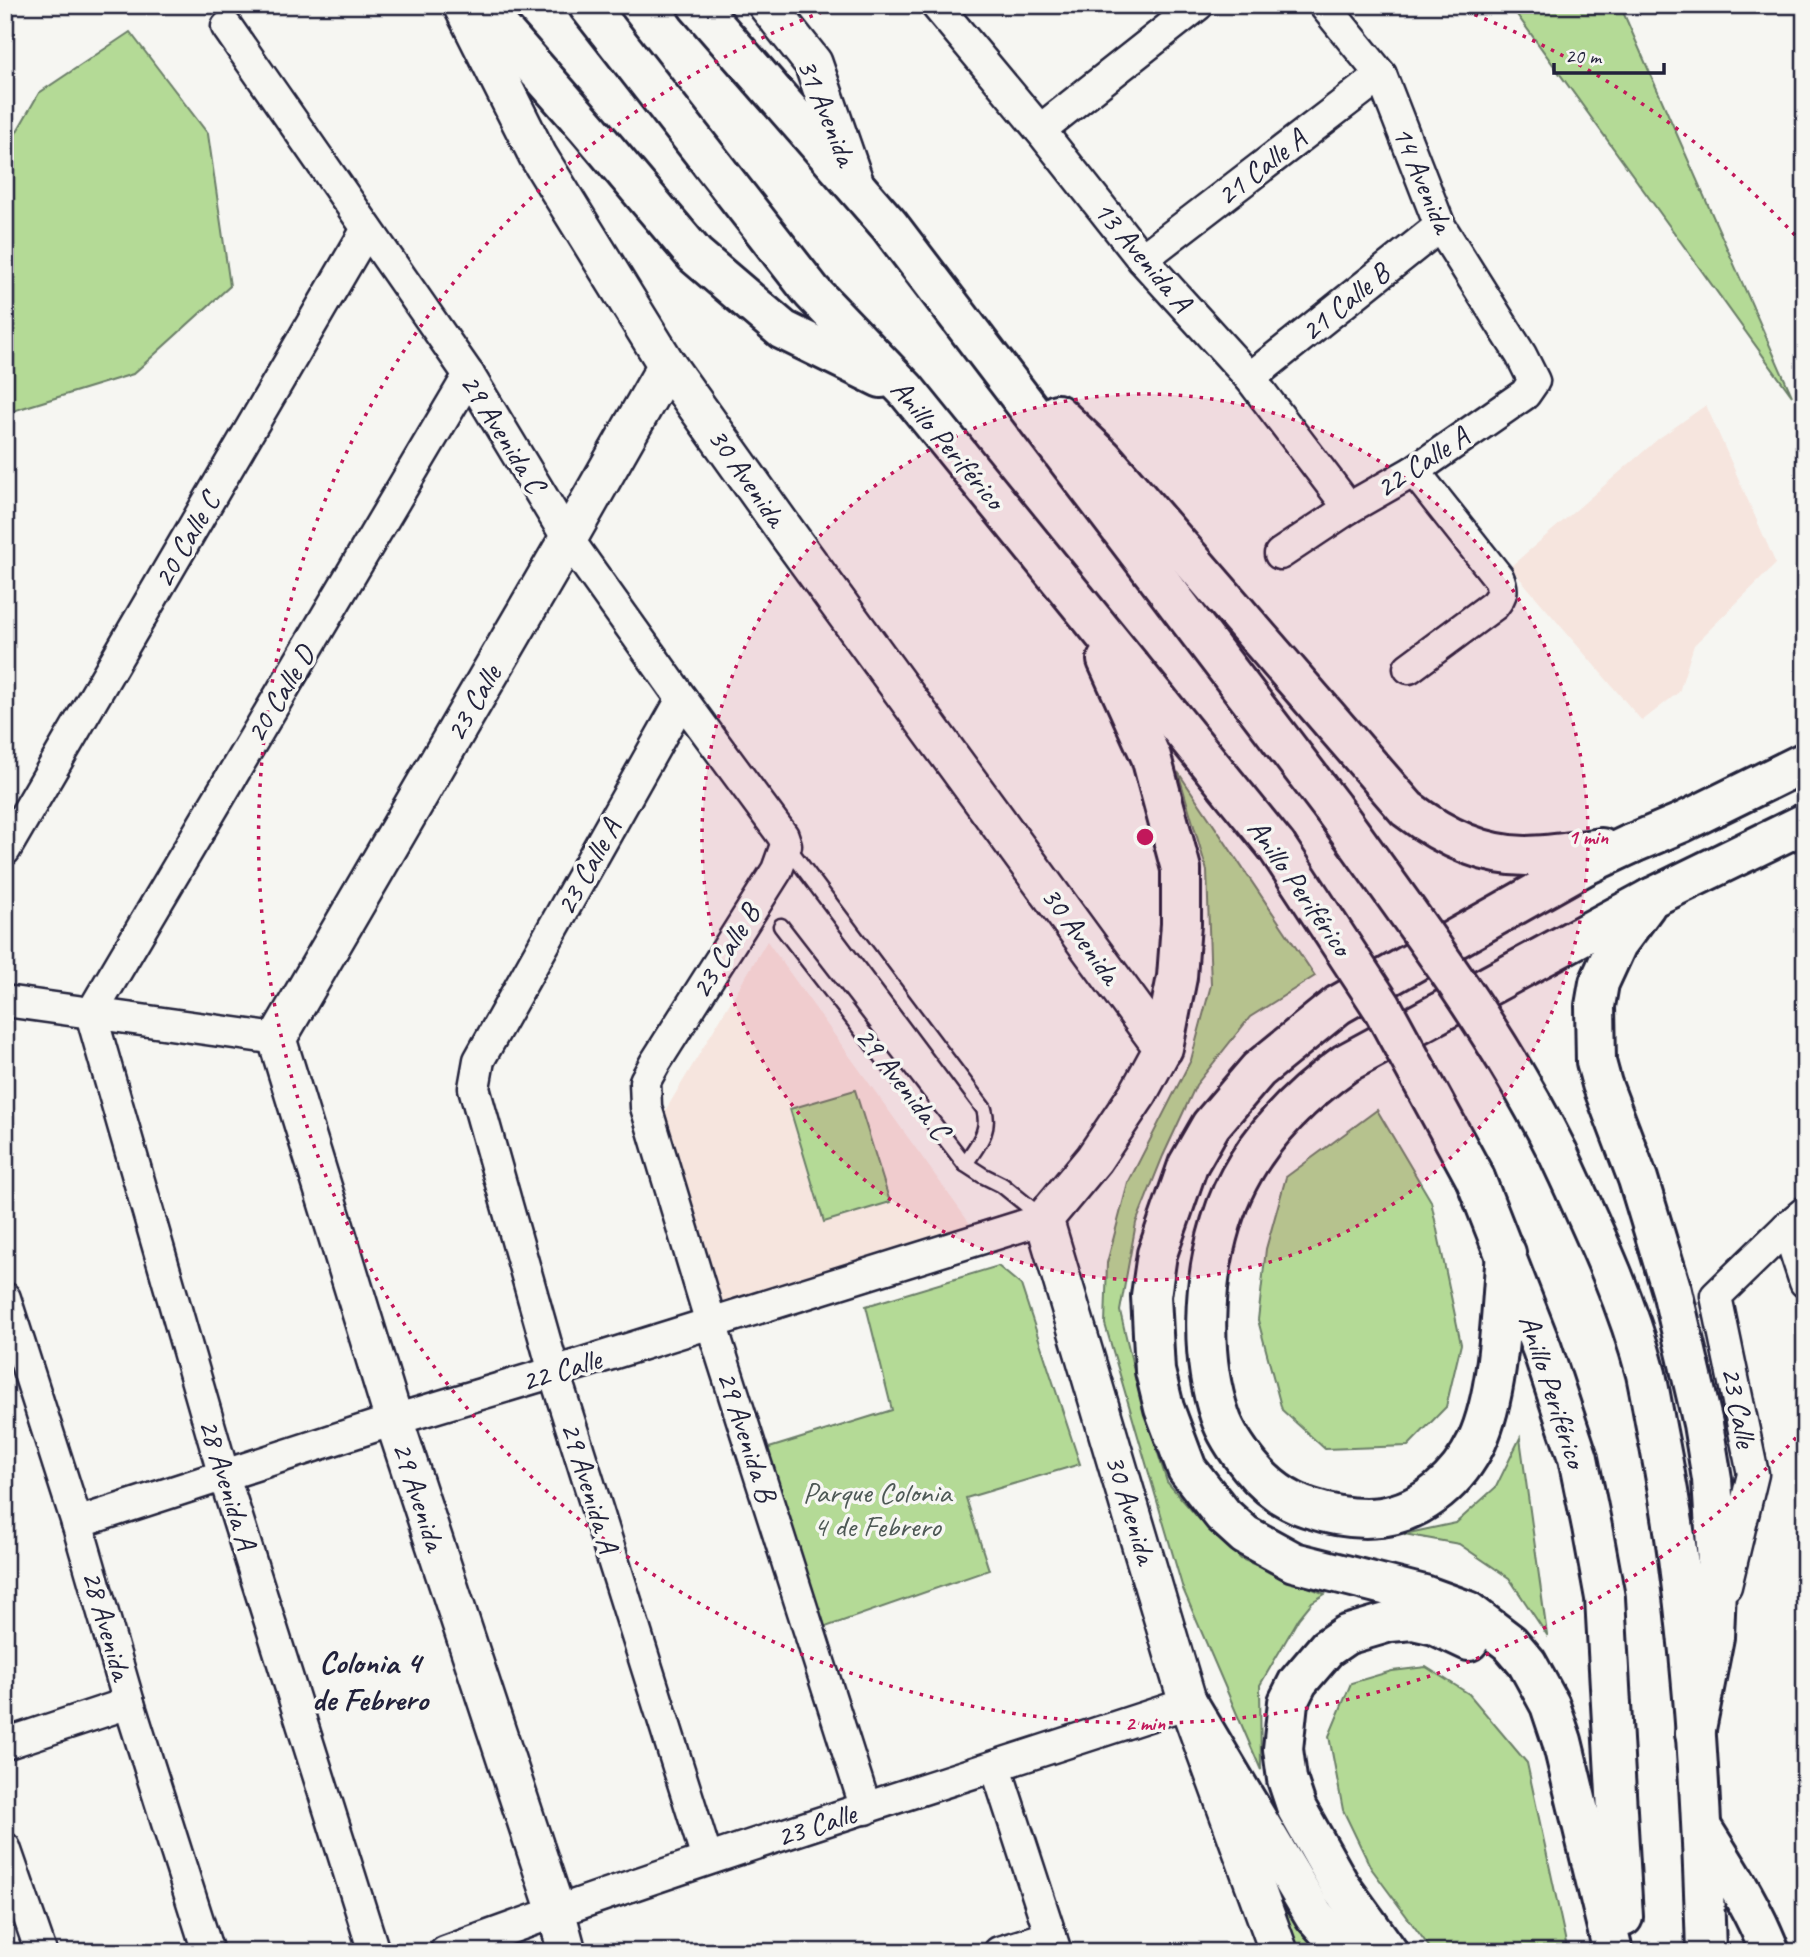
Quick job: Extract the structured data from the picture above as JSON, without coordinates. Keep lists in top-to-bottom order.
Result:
{
  "streets": {
    "main road": ["Anillo Periférico"],
    "street": [
      "31 Avenida",
      "21 Calle A",
      "14 Avenida",
      "13 Avenida A",
      "21 Calle B",
      "29 Avenida C",
      "22 Calle A",
      "30 Avenida",
      "20 Calle C",
      "20 Calle D",
      "23 Calle",
      "23 Calle A",
      "23 Calle B",
      "22 Calle",
      "29 Avenida B",
      "28 Avenida A",
      "29 Avenida A",
      "29 Avenida",
      "28 Avenida"
    ]
  },
  "crossings": [
    ["21 Calle A", "14 Avenida"],
    ["21 Calle A", "13 Avenida A"],
    ["14 Avenida", "21 Calle B"],
    ["14 Avenida", "22 Calle A"],
    ["13 Avenida A", "21 Calle B"],
    ["13 Avenida A", "22 Calle A"],
    ["29 Avenida C", "30 Avenida"],
    ["29 Avenida C", "20 Calle C"],
    ["29 Avenida C", "20 Calle D"],
    ["29 Avenida C", "23 Calle"],
    ["29 Avenida C", "23 Calle A"],
    ["29 Avenida C", "23 Calle B"],
    ["29 Avenida C", "22 Calle"],
    ["30 Avenida", "23 Calle"],
    ["30 Avenida", "22 Calle"],
    ["20 Calle D", "28 Avenida A"],
    ["23 Calle", "29 Avenida B"],
    ["23 Calle", "29 Avenida A"],
    ["23 Calle", "29 Avenida"],
    ["23 Calle A", "29 Avenida A"],
    ["23 Calle B", "29 Avenida B"],
    ["22 Calle", "29 Avenida B"],
    ["22 Calle", "28 Avenida A"],
    ["22 Calle", "29 Avenida A"],
    ["22 Calle", "29 Avenida"],
    ["22 Calle", "28 Avenida"]
  ],
  "districts": ["Colonia 4 de Febrero"],
  "parks": ["Parque Colonia 4 de Febrero"],
  "scale_bar": "20 m",
  "rings": ["1 min", "2 min"]
}
